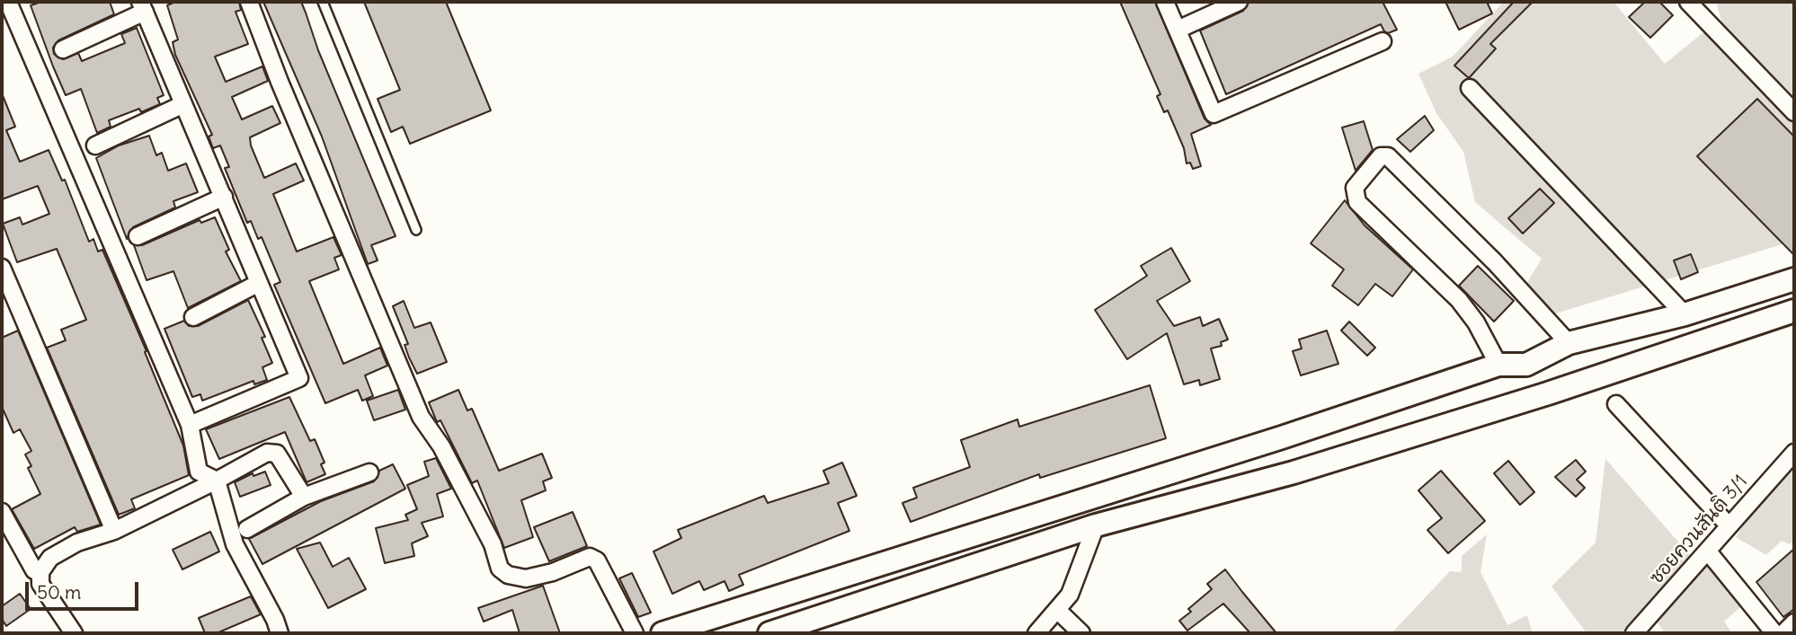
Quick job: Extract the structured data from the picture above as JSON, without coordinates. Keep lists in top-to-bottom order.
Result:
{
  "streets": {
    "street": ["ซอยควนสันติ 3/1"]
  },
  "scale_bar": "50 m"
}
